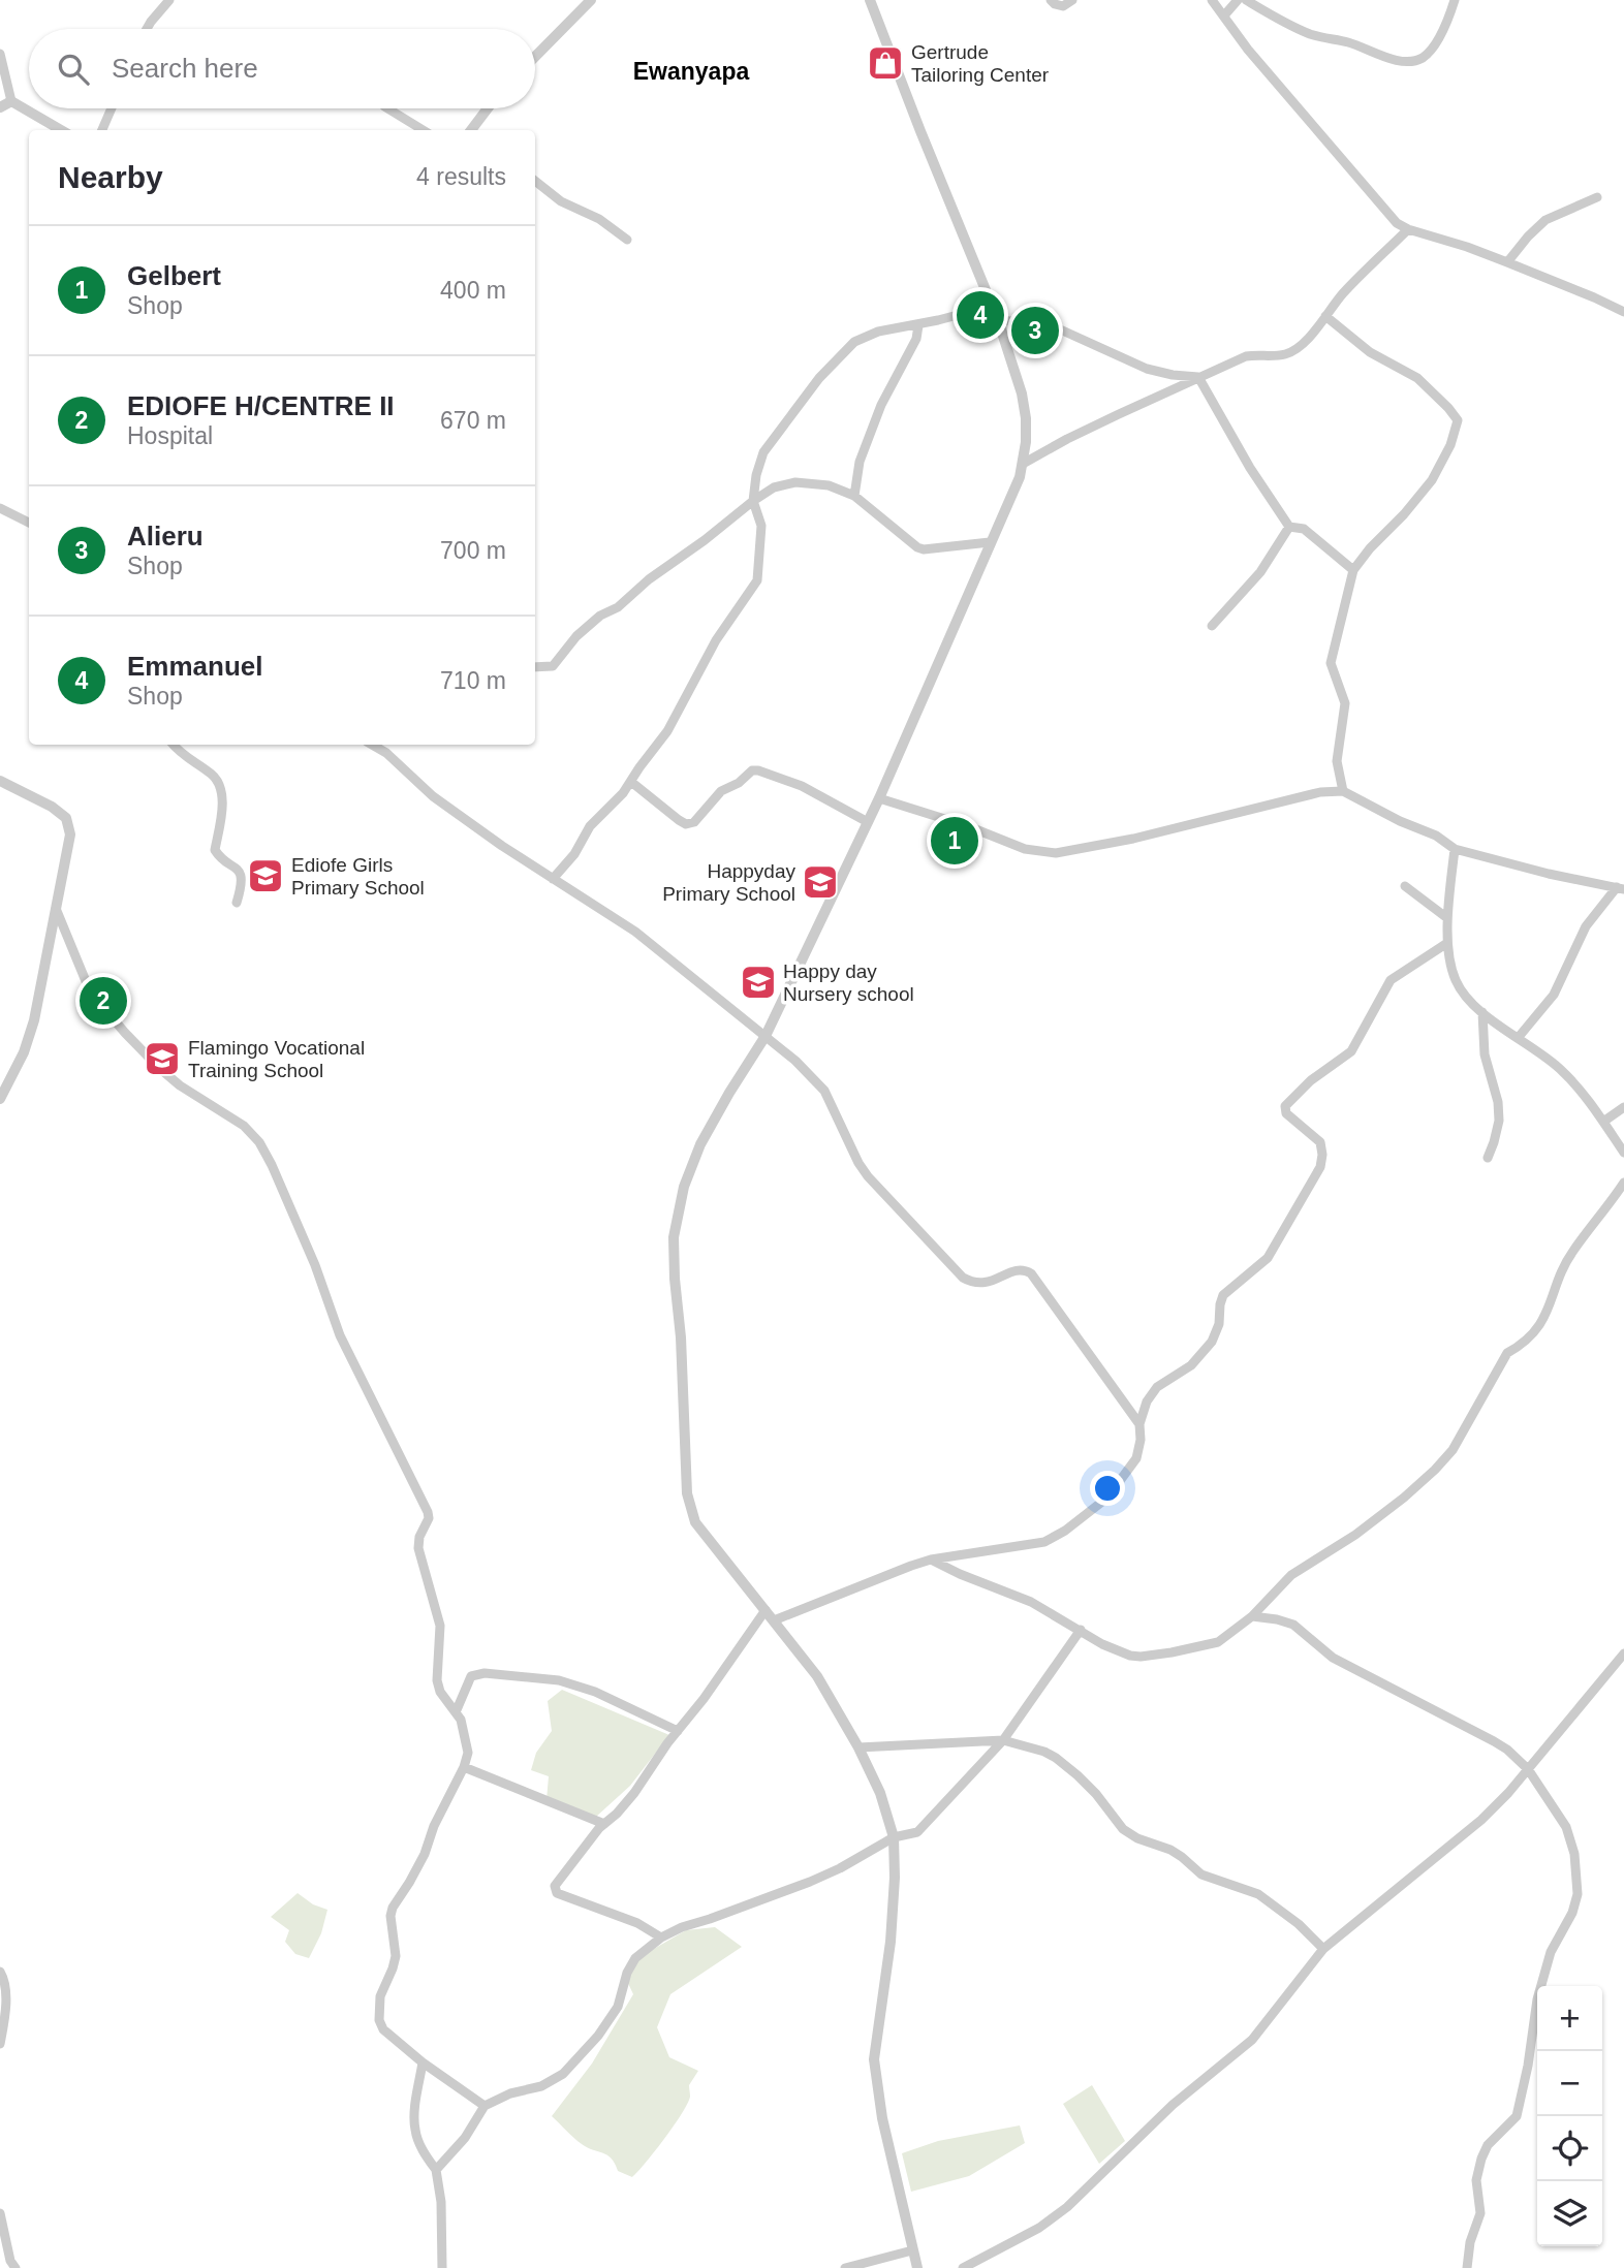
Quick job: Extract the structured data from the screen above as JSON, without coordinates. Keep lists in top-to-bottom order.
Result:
{
  "districts": ["Ewanyapa"],
  "places": {
    "shop": ["Gertrude Tailoring Center"],
    "school or university": [
      "Ediofe Girls Primary School",
      "Happyday Primary School",
      "Happy day Nursery school",
      "Flamingo Vocational Training School"
    ]
  },
  "page": {
    "search": "Search here",
    "heading": ["Nearby", "4 results"],
    "list": [
      {
        "mark": "1",
        "name": "Gelbert",
        "note": "Shop",
        "value": "400 m"
      },
      {
        "mark": "2",
        "name": "EDIOFE H/CENTRE II",
        "note": "Hospital",
        "value": "670 m"
      },
      {
        "mark": "3",
        "name": "Alieru",
        "note": "Shop",
        "value": "700 m"
      },
      {
        "mark": "4",
        "name": "Emmanuel",
        "note": "Shop",
        "value": "710 m"
      }
    ],
    "pins": [
      "4",
      "3",
      "1",
      "2"
    ],
    "map_buttons": ["+", "−"]
  }
}
